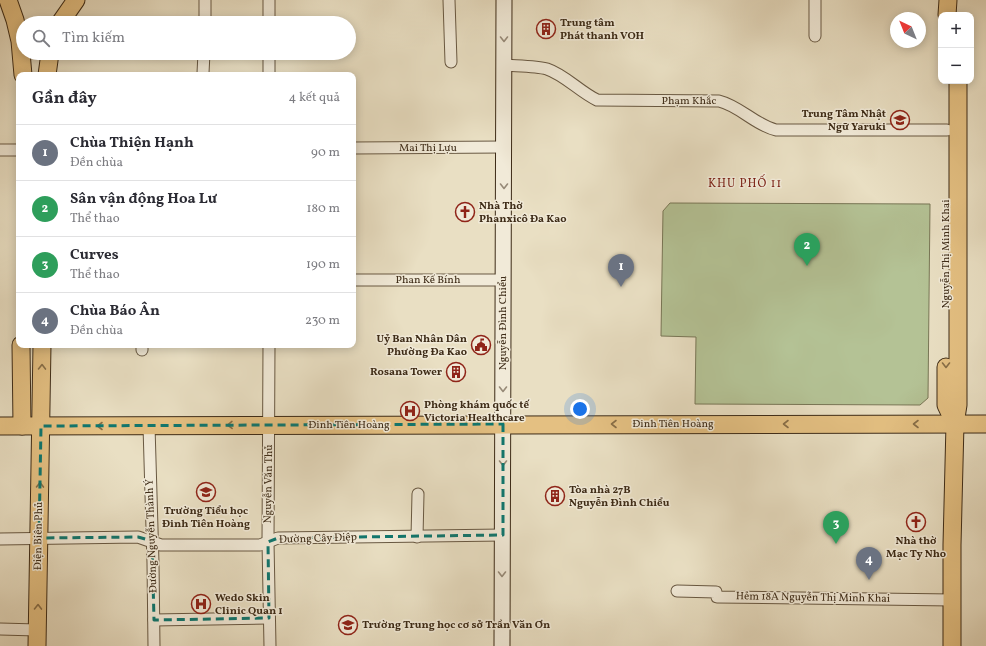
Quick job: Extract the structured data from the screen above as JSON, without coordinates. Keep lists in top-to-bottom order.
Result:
{
  "streets": {
    "main road": [
      "Nguyễn Thị Minh Khai",
      "Nguyễn Đình Chiểu",
      "Đinh Tiên Hoàng",
      "Điện Biên Phủ"
    ],
    "street": [
      "Phạm Khắc",
      "Mai Thị Lựu",
      "Phan Kế Bính",
      "Nguyễn Văn Thủ",
      "Đường Nguyễn Thành Ý",
      "Đường Cây Điệp",
      "Hẻm 18A Nguyễn Thị Minh Khai"
    ]
  },
  "crossings": [
    ["Phạm Khắc", "Nguyễn Thị Minh Khai"],
    ["Phạm Khắc", "Nguyễn Đình Chiểu"],
    ["Mai Thị Lựu", "Nguyễn Đình Chiểu"],
    ["Nguyễn Thị Minh Khai", "Đinh Tiên Hoàng"],
    ["Nguyễn Thị Minh Khai", "Hẻm 18A Nguyễn Thị Minh Khai"],
    ["Phan Kế Bính", "Nguyễn Đình Chiểu"],
    ["Nguyễn Đình Chiểu", "Đinh Tiên Hoàng"],
    ["Nguyễn Đình Chiểu", "Đường Cây Điệp"],
    ["Đinh Tiên Hoàng", "Nguyễn Văn Thủ"],
    ["Đinh Tiên Hoàng", "Điện Biên Phủ"],
    ["Đinh Tiên Hoàng", "Đường Nguyễn Thành Ý"],
    ["Nguyễn Văn Thủ", "Đường Cây Điệp"],
    ["Điện Biên Phủ", "Đường Cây Điệp"],
    ["Đường Nguyễn Thành Ý", "Đường Cây Điệp"]
  ],
  "one_way": ["Nguyễn Đình Chiểu", "Đinh Tiên Hoàng", "Điện Biên Phủ"],
  "districts": ["KHU PHỐ 11"],
  "places": {
    "building": ["Trung tâm Phát thanh VOH", "Rosana Tower", "Tòa nhà 27B Nguyễn Đình Chiểu"],
    "school or university": ["Trung Tâm Nhật Ngữ Yaruki", "Trường Tiểu học Đinh Tiên Hoàng", "Trường Trung học cơ sở Trần Văn Ơn"],
    "church": ["Nhà Thờ Phanxicô Đa Kao", "Nhà thờ Mạc Ty Nho"],
    "public building": ["Uỷ Ban Nhân Dân Phường Đa Kao"],
    "hospital": ["Phòng khám quốc tế Victoria Healthcare", "Wedo Skin Clinic Quan 1"]
  },
  "north": "top left",
  "page": {
    "map_buttons": ["+", "−"],
    "search": "Tìm kiếm",
    "heading": ["Gần đây", "4 kết quả"],
    "list": [
      {
        "mark": "1",
        "name": "Chùa Thiện Hạnh",
        "note": "Đền chùa",
        "value": "90 m"
      },
      {
        "mark": "2",
        "name": "Sân vận động Hoa Lư",
        "note": "Thể thao",
        "value": "180 m"
      },
      {
        "mark": "3",
        "name": "Curves",
        "note": "Thể thao",
        "value": "190 m"
      },
      {
        "mark": "4",
        "name": "Chùa Báo Ân",
        "note": "Đền chùa",
        "value": "230 m"
      }
    ],
    "pins": [
      "2",
      "1",
      "3",
      "4"
    ]
  }
}
